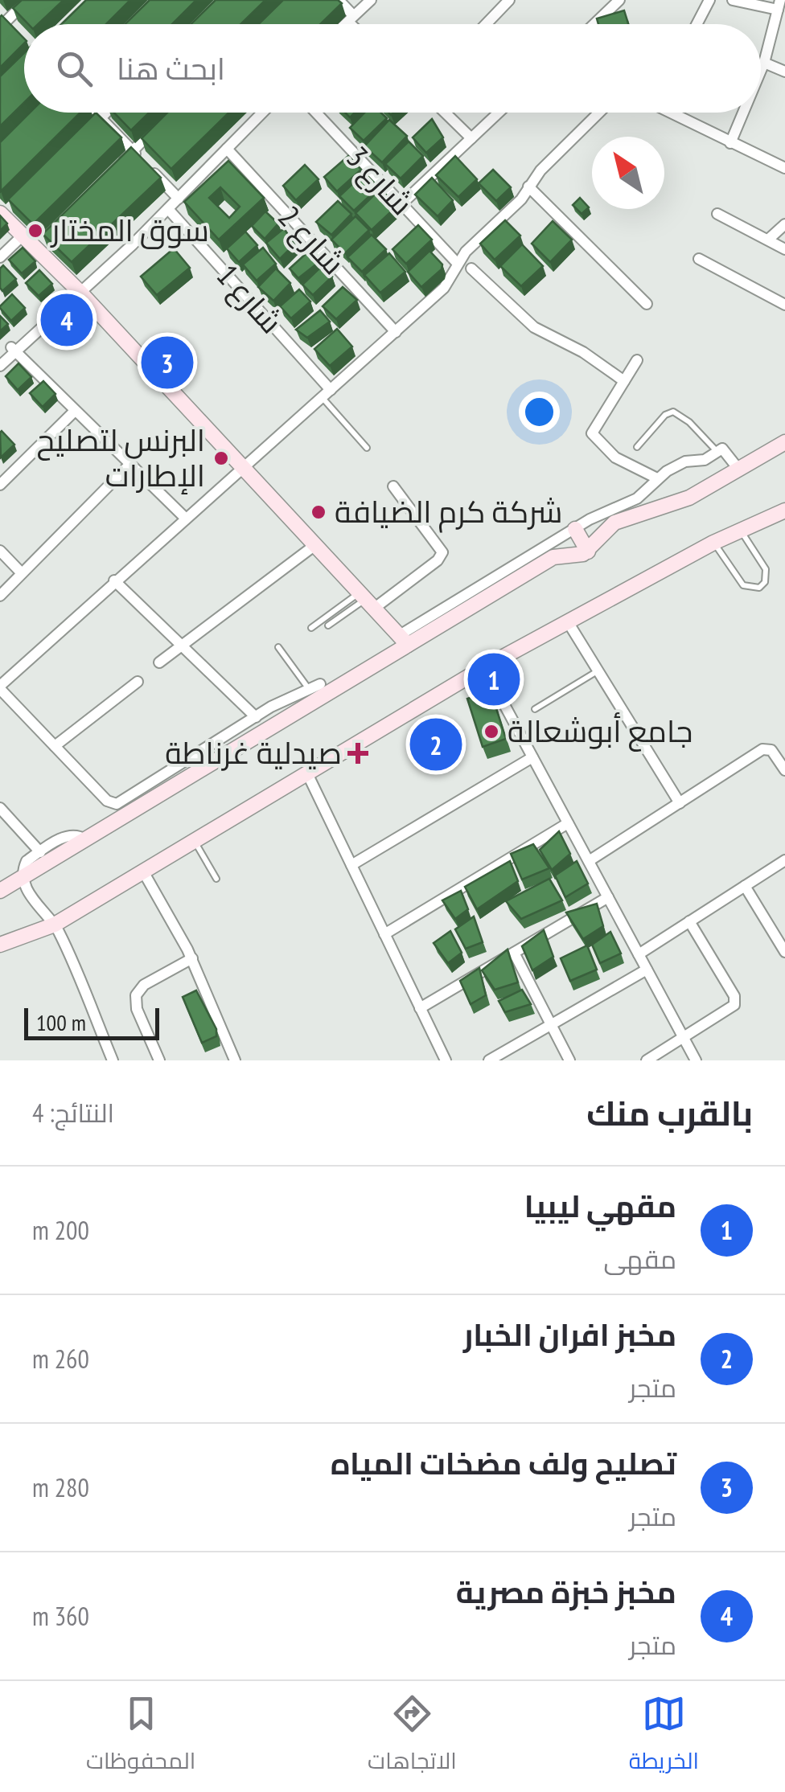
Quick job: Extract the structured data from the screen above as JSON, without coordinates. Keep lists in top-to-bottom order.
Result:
{
  "streets": {
    "street": ["شارع 3", "شارع 2", "شارع 1"]
  },
  "places": {
    "other": [
      "سوق المختار",
      "البرنس لتصليح الإطارات",
      "شركة كرم الضيافة",
      "جامع أبوشعالة"
    ],
    "health": ["صيدلية غرناطة"]
  },
  "scale_bar": "100 m",
  "north": "top left",
  "page": {
    "search": "ابحث هنا",
    "pins": [
      "4",
      "3",
      "1",
      "2"
    ],
    "scale": "100 m",
    "heading": ["بالقرب منك", "النتائج: 4"],
    "list": [
      {
        "mark": "1",
        "name": "مقهي ليبيا",
        "note": "مقهى",
        "value": "200 m"
      },
      {
        "mark": "2",
        "name": "مخبز افران الخبار",
        "note": "متجر",
        "value": "260 m"
      },
      {
        "mark": "3",
        "name": "تصليح ولف مضخات المياه",
        "note": "متجر",
        "value": "280 m"
      },
      {
        "mark": "4",
        "name": "مخبز خبزة مصرية",
        "note": "متجر",
        "value": "360 m"
      }
    ],
    "nav": ["الخريطة", "الاتجاهات", "المحفوظات"]
  }
}
